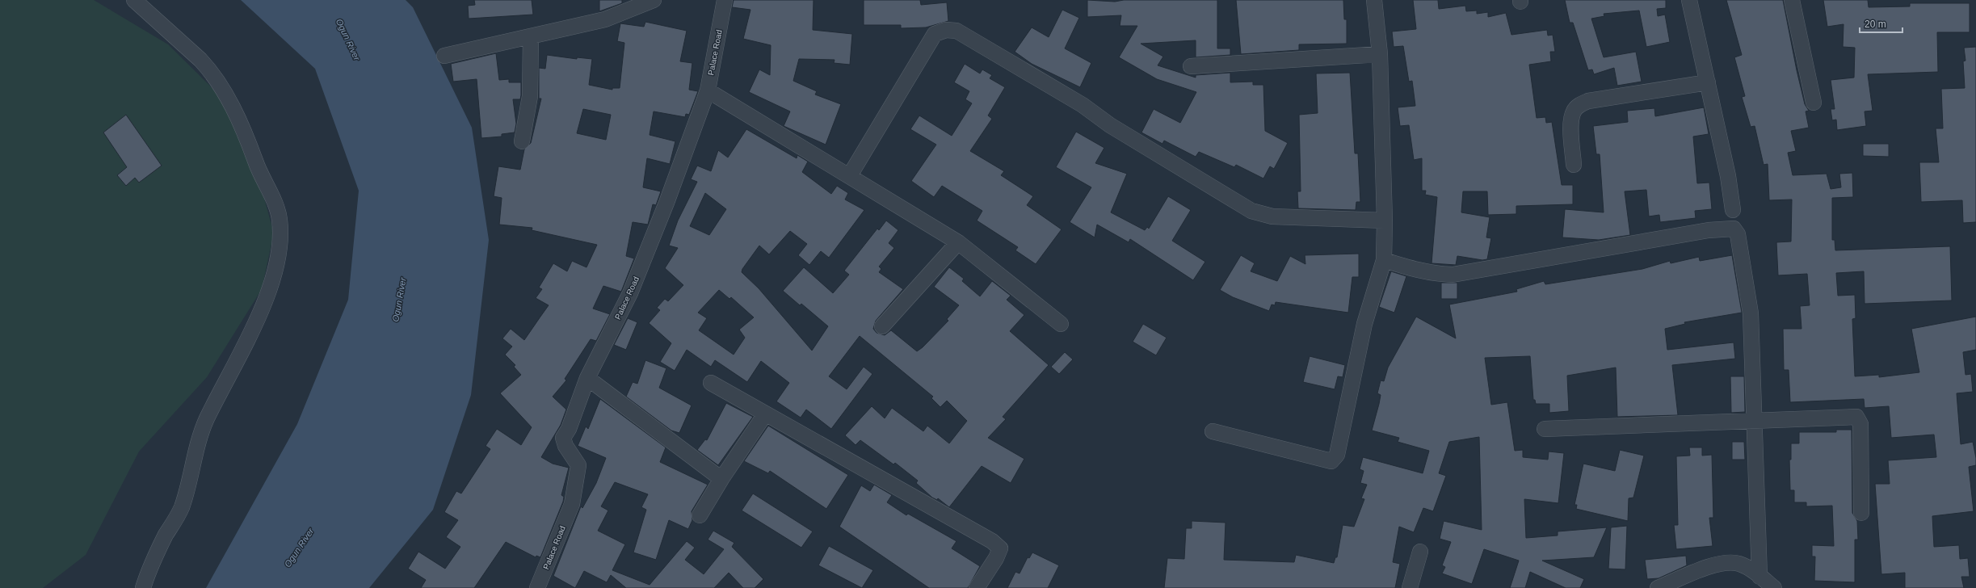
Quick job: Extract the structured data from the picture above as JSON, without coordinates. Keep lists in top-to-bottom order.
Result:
{
  "streets": {
    "street": ["Palace Road"]
  },
  "water": ["Ogun River"],
  "scale_bar": "20 m"
}
